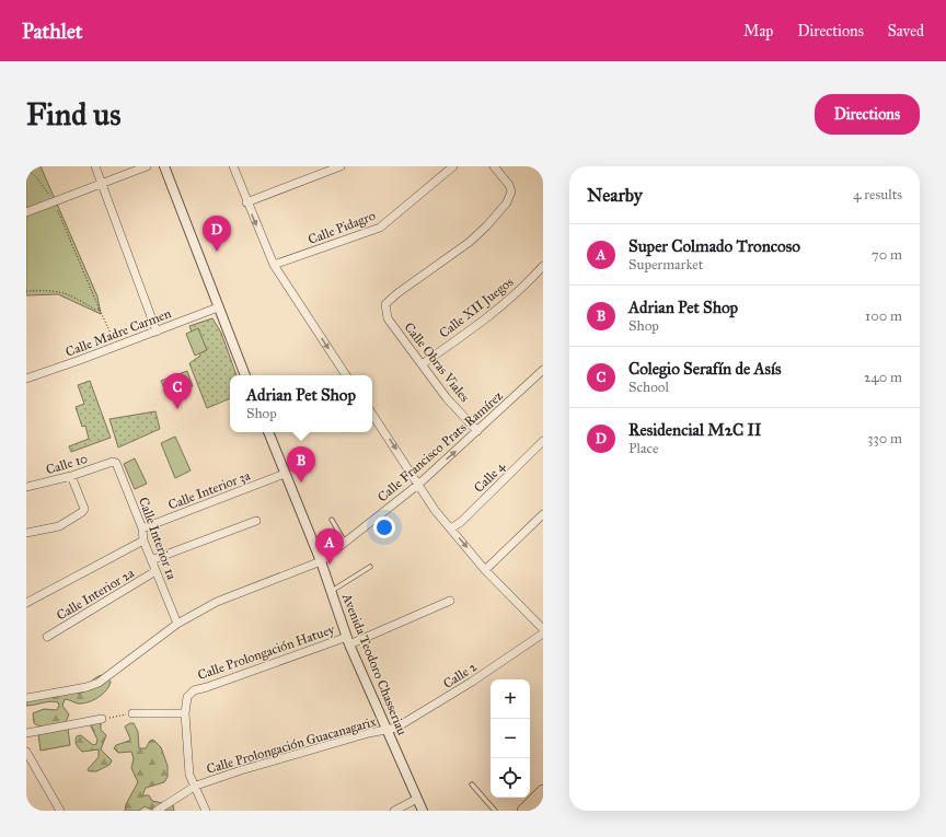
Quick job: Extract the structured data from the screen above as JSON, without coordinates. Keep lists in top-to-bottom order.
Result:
{
  "streets": {
    "street": [
      "Calle Pidagro",
      "Calle XII Juegos",
      "Calle Madre Carmen",
      "Calle Obras Viales",
      "Calle Francisco Prats Ramírez",
      "Calle 10",
      "Calle 4",
      "Calle Interior 3a",
      "Calle Interior 1a",
      "Calle Interior 2a",
      "Calle Prolongación Hatuey",
      "Avenida Teodoro Chasseriau",
      "Calle 2",
      "Calle Prolongación Guacanagarix"
    ]
  },
  "crossings": [
    ["Calle XII Juegos", "Calle Obras Viales"],
    ["Calle Obras Viales", "Calle Francisco Prats Ramírez"],
    ["Calle Francisco Prats Ramírez", "Calle Interior 1a"],
    ["Calle Francisco Prats Ramírez", "Avenida Teodoro Chasseriau"],
    ["Calle 10", "Calle Interior 1a"],
    ["Calle Interior 3a", "Calle Interior 1a"],
    ["Calle Interior 3a", "Avenida Teodoro Chasseriau"],
    ["Calle Interior 1a", "Calle Interior 2a"],
    ["Calle Prolongación Hatuey", "Avenida Teodoro Chasseriau"],
    ["Calle Prolongación Hatuey", "Calle Prolongación Guacanagarix"],
    ["Avenida Teodoro Chasseriau", "Calle 2"],
    ["Avenida Teodoro Chasseriau", "Calle Prolongación Guacanagarix"],
    ["Calle 2", "Calle Prolongación Guacanagarix"]
  ],
  "page": {
    "header": "Pathlet",
    "nav": ["Map", "Directions", "Saved"],
    "buttons": "Directions",
    "title": "Find us",
    "heading": ["Nearby", "4 results"],
    "pins": [
      "D",
      "C",
      "B",
      "A"
    ],
    "list": [
      {
        "mark": "A",
        "name": "Super Colmado Troncoso",
        "note": "Supermarket",
        "value": "70 m"
      },
      {
        "mark": "B",
        "name": "Adrian Pet Shop",
        "note": "Shop",
        "value": "100 m"
      },
      {
        "mark": "C",
        "name": "Colegio Serafín de Asís",
        "note": "School",
        "value": "240 m"
      },
      {
        "mark": "D",
        "name": "Residencial M2C II",
        "note": "Place",
        "value": "330 m"
      }
    ],
    "popup": ["Adrian Pet Shop", "Shop"],
    "map_buttons": ["+", "−"]
  }
}
